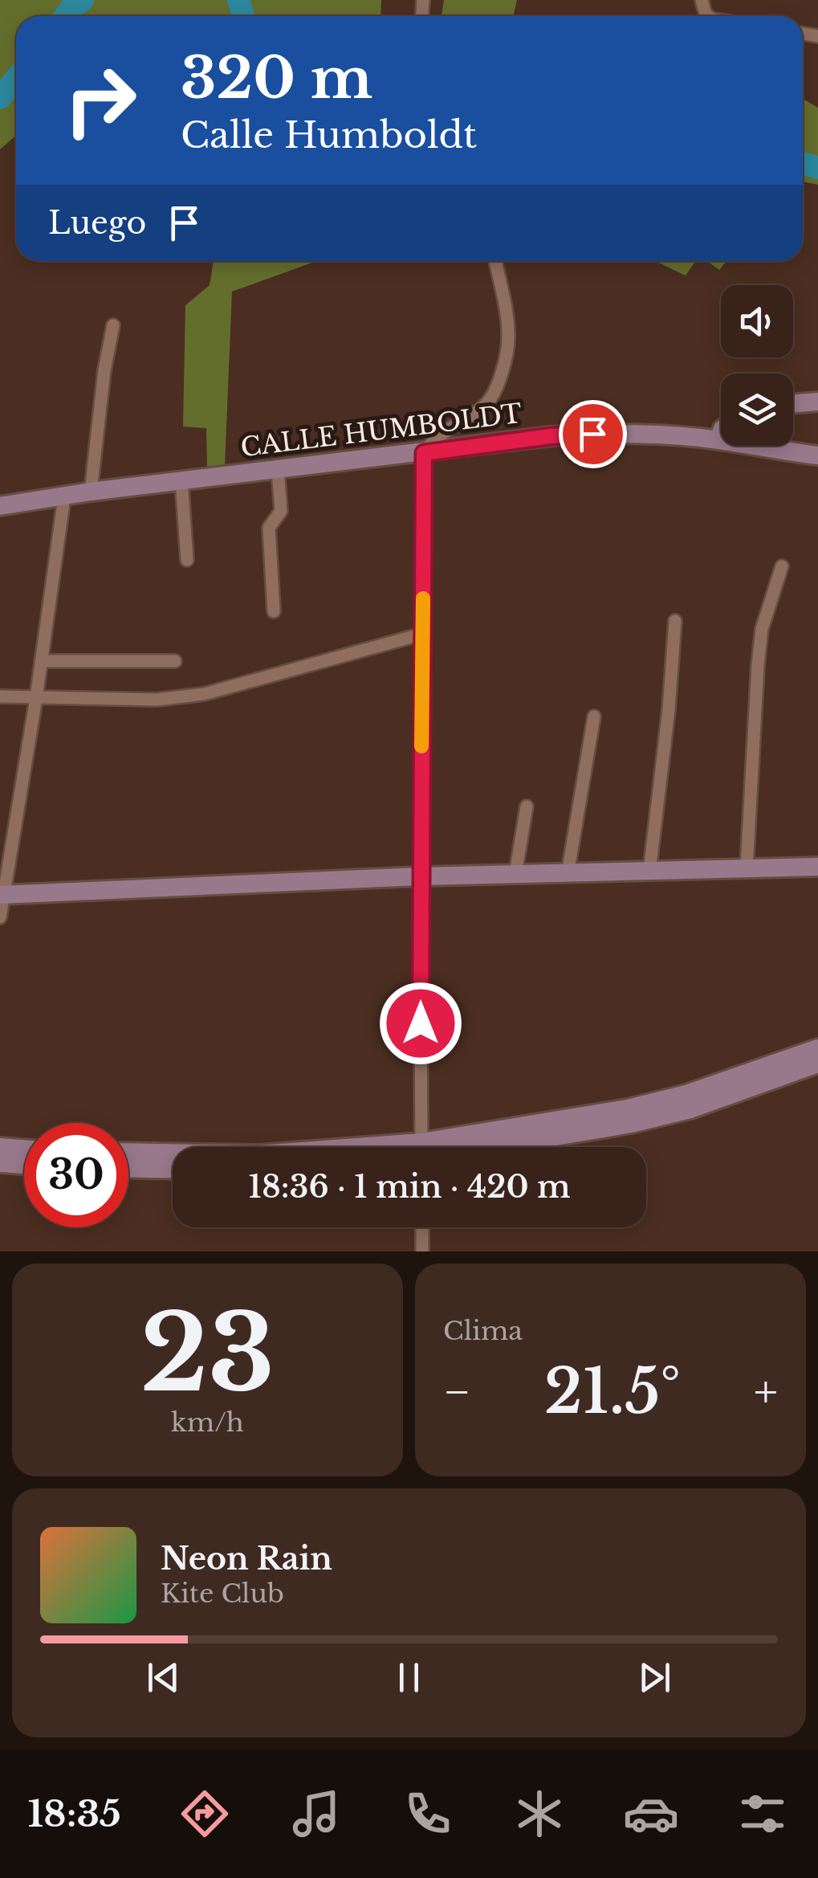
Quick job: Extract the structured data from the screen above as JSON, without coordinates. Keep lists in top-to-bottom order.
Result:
{
  "streets": {
    "street": ["CALLE HUMBOLDT"]
  },
  "page": {
    "turn": ["320 m", "Calle Humboldt"],
    "then": "Luego",
    "limit": "30",
    "trip": "18:36 · 1 min · 420 m",
    "tile": [
      ["23", "km/h"],
      "Clima"
    ],
    "heat": ["−", "21.5°", "+"],
    "song": ["Neon Rain", "Kite Club"],
    "tabs": "18:35"
  }
}
